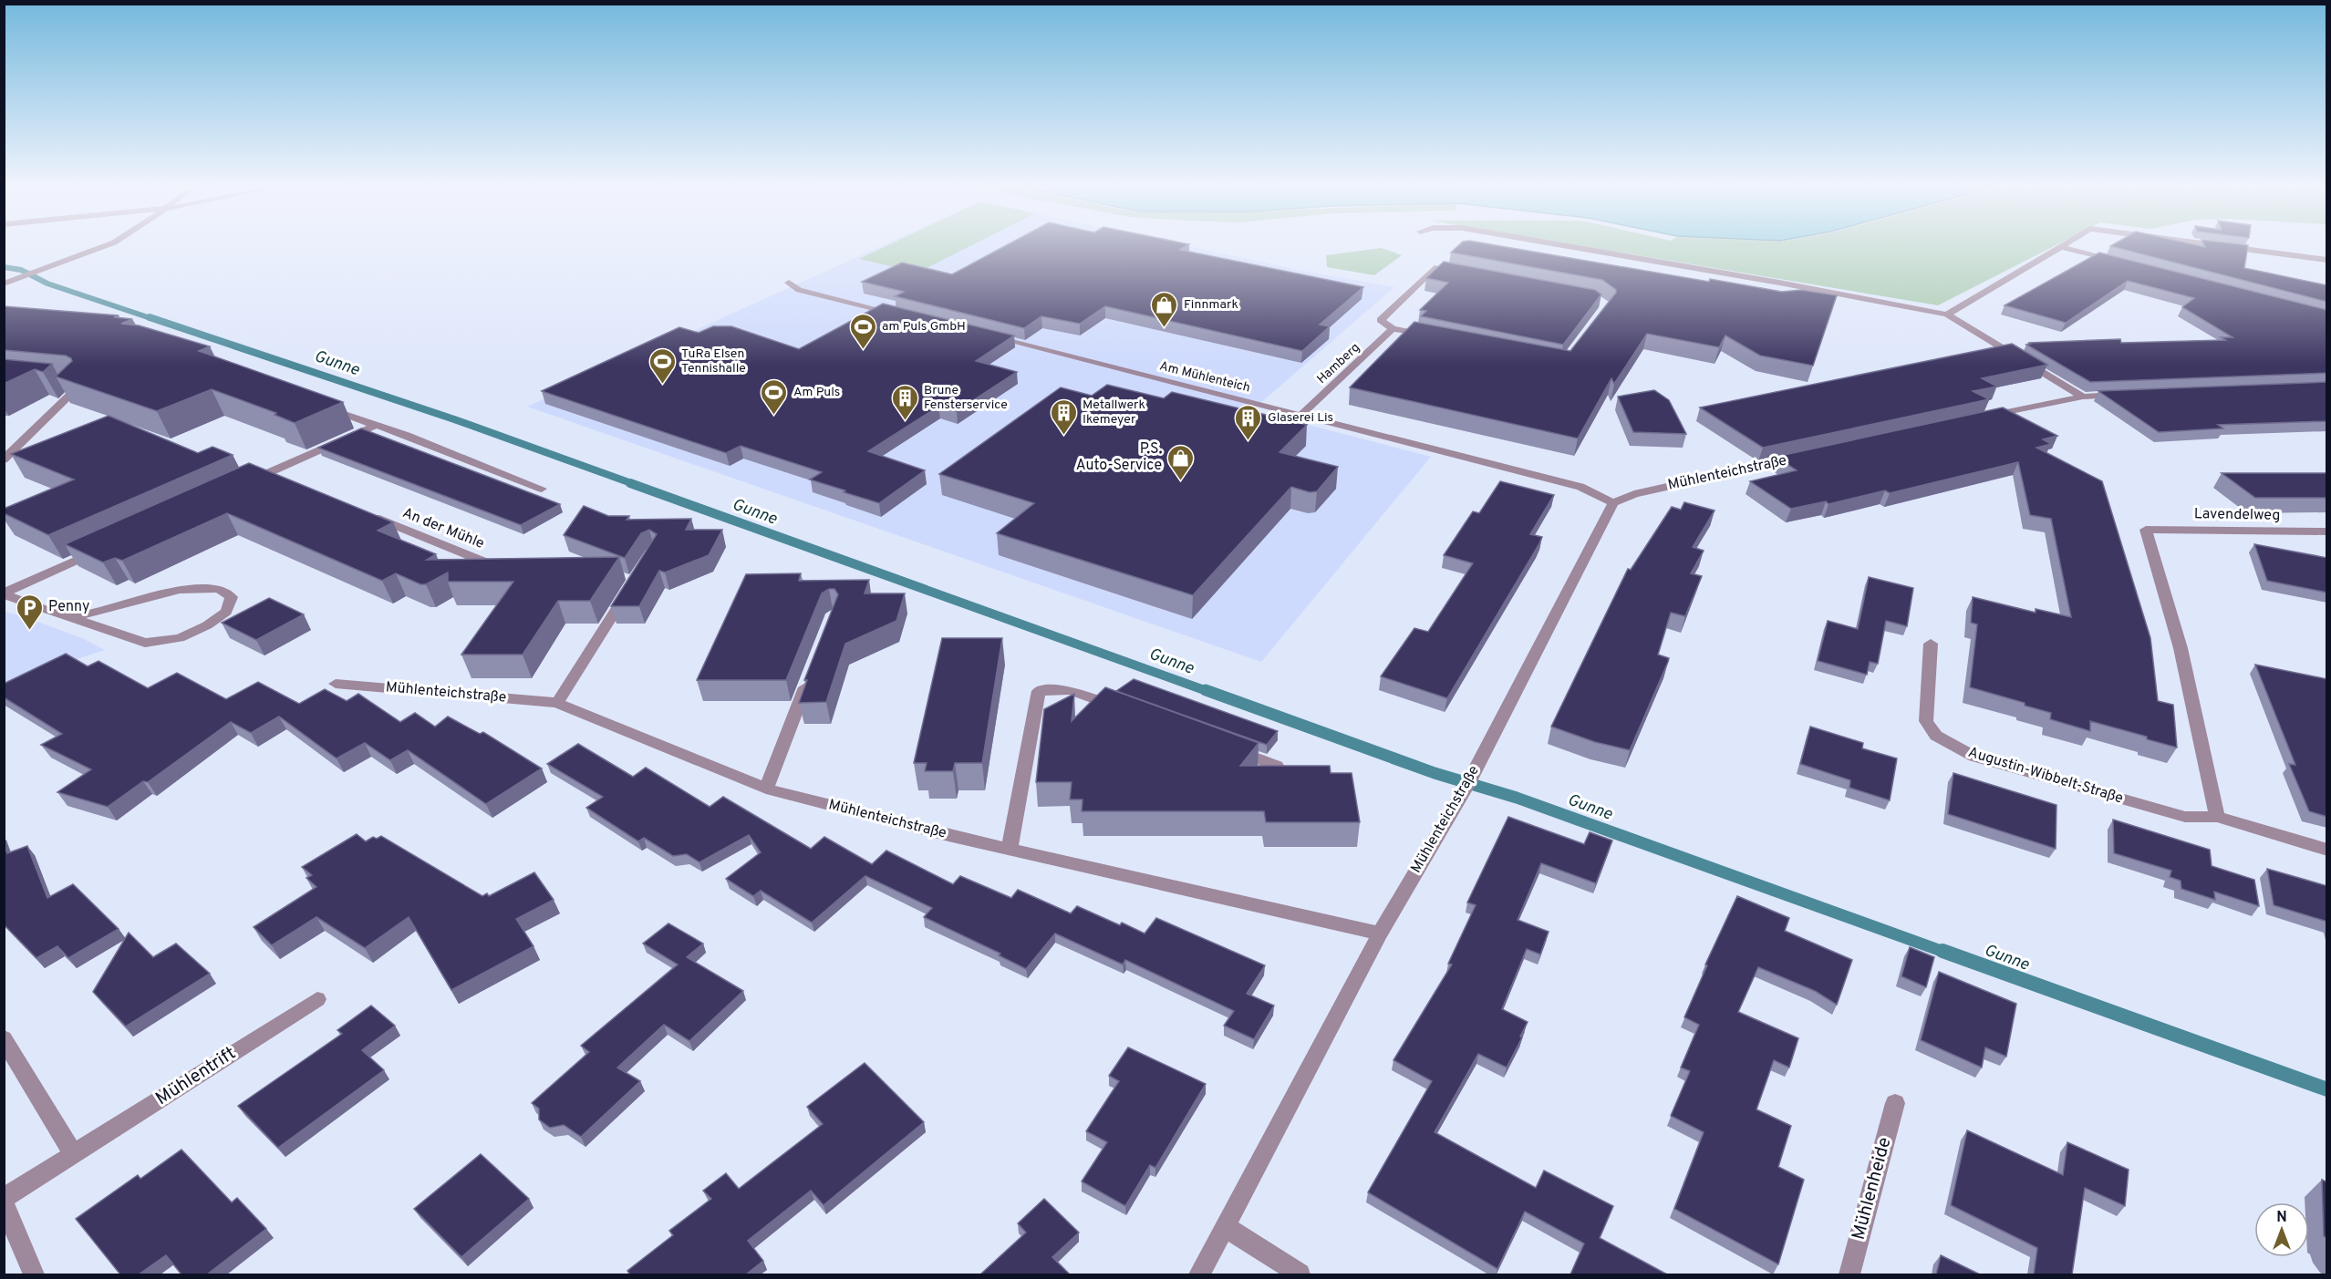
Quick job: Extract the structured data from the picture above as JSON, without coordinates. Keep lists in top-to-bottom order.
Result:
{
  "streets": {
    "street": [
      "Hamberg",
      "Am Mühlenteich",
      "Mühlenteichstraße",
      "Lavendelweg",
      "An der Mühle",
      "Augustin-Wibbelt-Straße",
      "Mühlentrift",
      "Mühlenheide"
    ]
  },
  "crossings": [
    ["Hamberg", "Am Mühlenteich"],
    ["Am Mühlenteich", "Mühlenteichstraße"],
    ["Lavendelweg", "Augustin-Wibbelt-Straße"]
  ],
  "water": ["Gunne"],
  "places": {
    "shop": ["Finnmark", "P.S. Auto-Service"],
    "sports": ["am Puls GmbH", "TuRa Elsen Tennishalle", "Am Puls"],
    "building": ["Brune Fensterservice", "Metallwerk Ikemeyer", "Glaserei Lis"],
    "parking": ["Penny"]
  },
  "north": "top"
}
